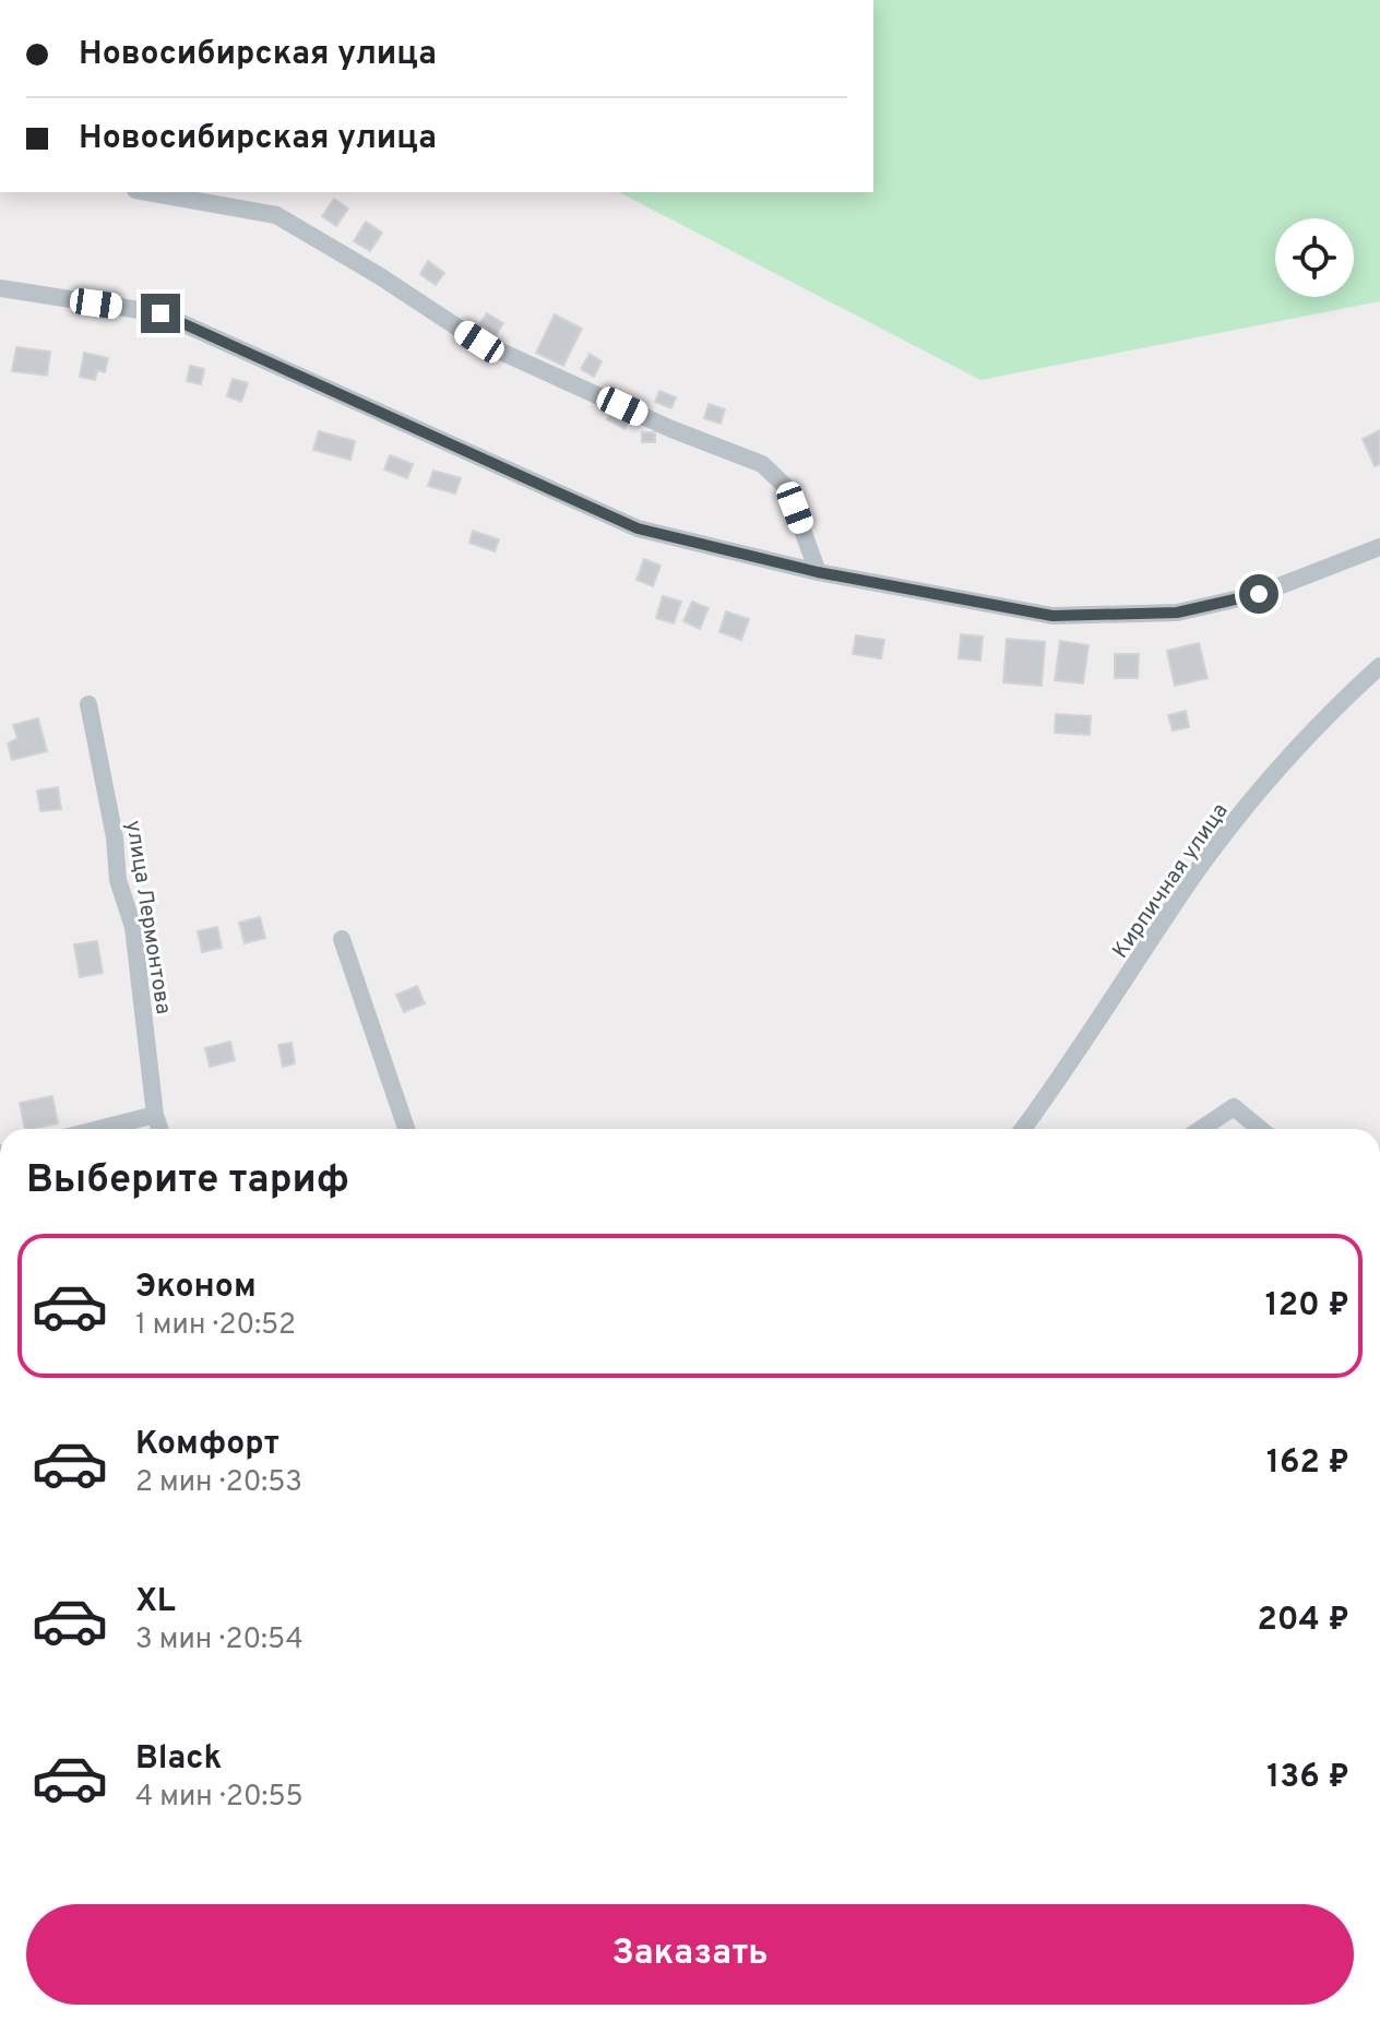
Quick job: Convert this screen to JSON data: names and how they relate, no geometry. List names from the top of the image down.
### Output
{
  "streets": {
    "street": ["Кирпичная улица", "улица Лермонтова"]
  },
  "page": {
    "banner": ["Новосибирская улица", "Новосибирская улица"],
    "heading": "Выберите тариф",
    "list": [
      {
        "name": "Эконом",
        "note": "1 мин · 20:52",
        "value": "120 ₽"
      },
      {
        "name": "Комфорт",
        "note": "2 мин · 20:53",
        "value": "162 ₽"
      },
      {
        "name": "XL",
        "note": "3 мин · 20:54",
        "value": "204 ₽"
      },
      {
        "name": "Black",
        "note": "4 мин · 20:55",
        "value": "136 ₽"
      }
    ],
    "buttons": "Заказать"
  }
}
